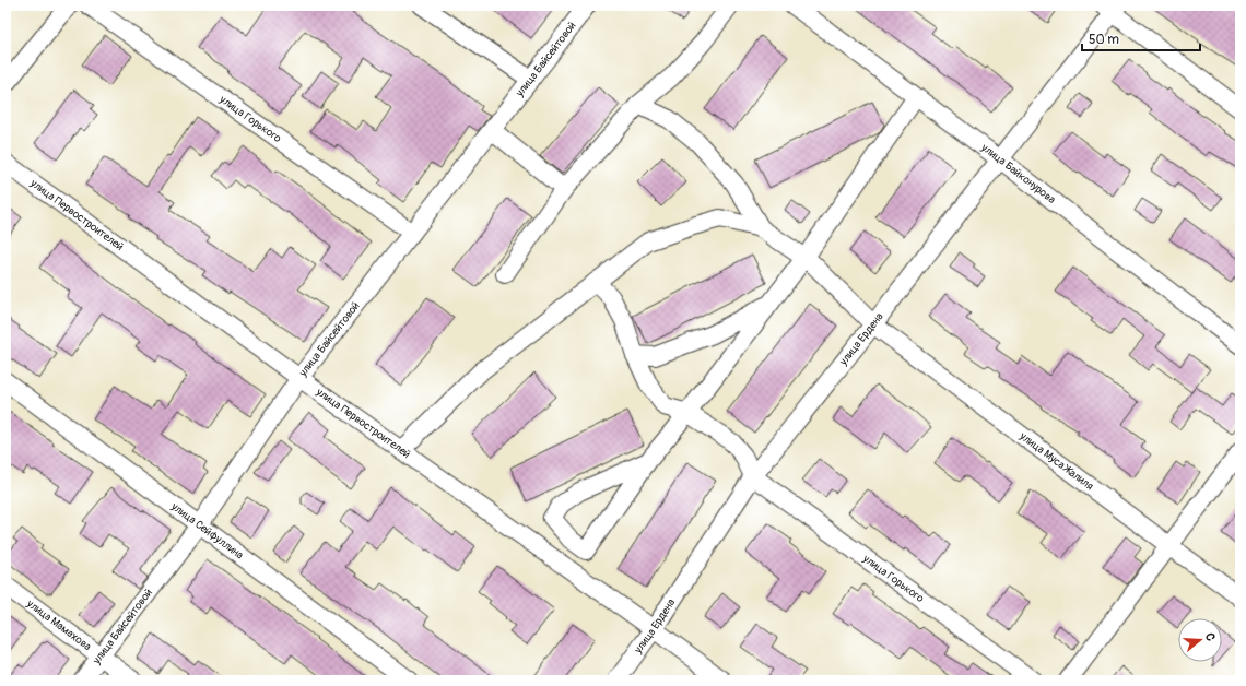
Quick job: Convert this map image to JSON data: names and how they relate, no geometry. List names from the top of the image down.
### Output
{
  "streets": {
    "street": [
      "улица Байсейтовой",
      "улица Горького",
      "улица Байконурова",
      "улица Первостроителей",
      "улица Ердена",
      "улица Муса Жалиля",
      "улица Сейфуллина",
      "улица Мамахова"
    ]
  },
  "crossings": [
    ["улица Байсейтовой", "улица Горького"],
    ["улица Байсейтовой", "улица Первостроителей"],
    ["улица Байсейтовой", "улица Сейфуллина"],
    ["улица Байсейтовой", "улица Мамахова"],
    ["улица Горького", "улица Ердена"],
    ["улица Байконурова", "улица Ердена"],
    ["улица Первостроителей", "улица Ердена"],
    ["улица Ердена", "улица Муса Жалиля"]
  ],
  "scale_bar": "50 m",
  "north": "right"
}
